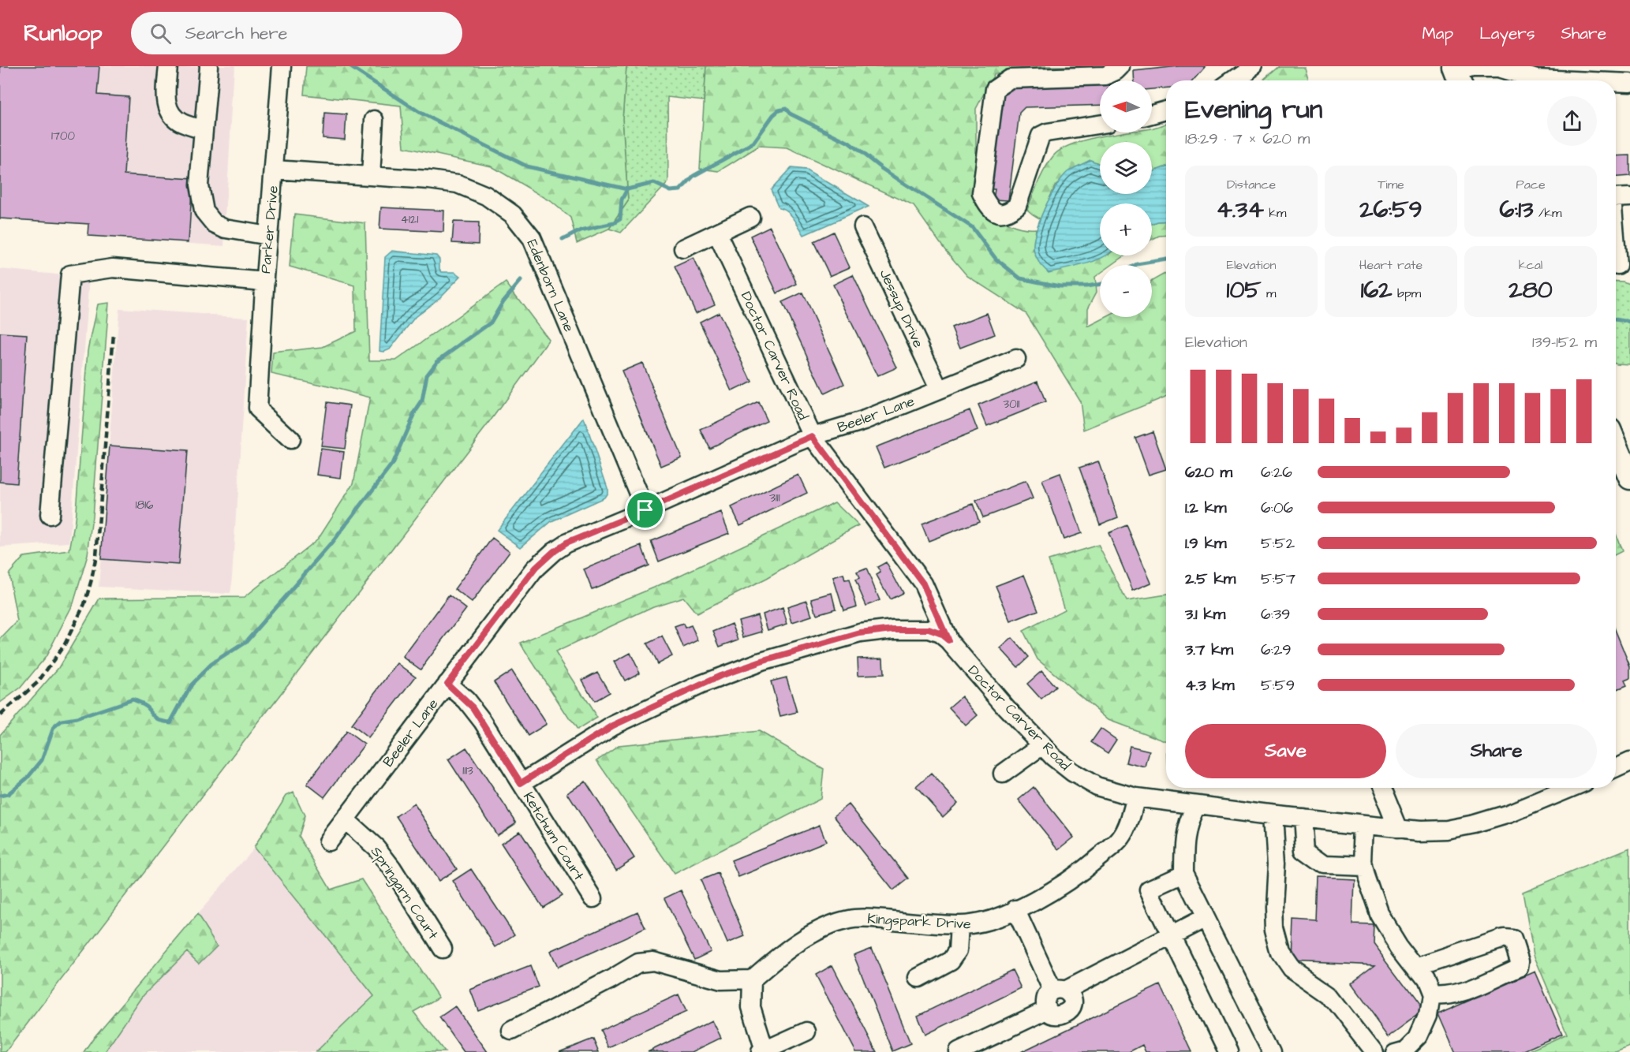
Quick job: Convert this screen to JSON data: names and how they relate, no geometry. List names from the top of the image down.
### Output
{
  "streets": {
    "street": [
      "Parker Drive",
      "Edenborn Lane",
      "Jessup Drive",
      "Doctor Carver Road",
      "Beeler Lane",
      "Ketchum Court",
      "Springarn Court",
      "Kingspark Drive"
    ]
  },
  "crossings": [
    ["Parker Drive", "Edenborn Lane"],
    ["Edenborn Lane", "Beeler Lane"],
    ["Jessup Drive", "Beeler Lane"],
    ["Doctor Carver Road", "Beeler Lane"],
    ["Doctor Carver Road", "Kingspark Drive"],
    ["Beeler Lane", "Ketchum Court"],
    ["Beeler Lane", "Springarn Court"]
  ],
  "house_numbers": [
    "1700",
    "4121",
    "3011",
    "3111",
    "1816",
    "1113"
  ],
  "north": "left",
  "page": {
    "header": "Runloop",
    "search": "Search here",
    "nav": ["Map", "Layers", "Share"],
    "map_buttons": ["+", "−"],
    "heading": ["Evening run", "18:29 · 7 × 620 m"],
    "stats": [
      ["Distance", "4.34 km"],
      ["Time", "26:59"],
      ["Pace", "6:13 /km"],
      ["Elevation", "105 m"],
      ["Heart rate", "162 bpm"],
      ["kcal", "280"]
    ],
    "chart": ["Elevation", "139–152 m"],
    "list": [
      {
        "name": "620 m",
        "note": "6:26"
      },
      {
        "name": "1.2 km",
        "note": "6:06"
      },
      {
        "name": "1.9 km",
        "note": "5:52"
      },
      {
        "name": "2.5 km",
        "note": "5:57"
      },
      {
        "name": "3.1 km",
        "note": "6:39"
      },
      {
        "name": "3.7 km",
        "note": "6:29"
      },
      {
        "name": "4.3 km",
        "note": "5:59"
      }
    ],
    "buttons": ["Save", "Share"]
  }
}
